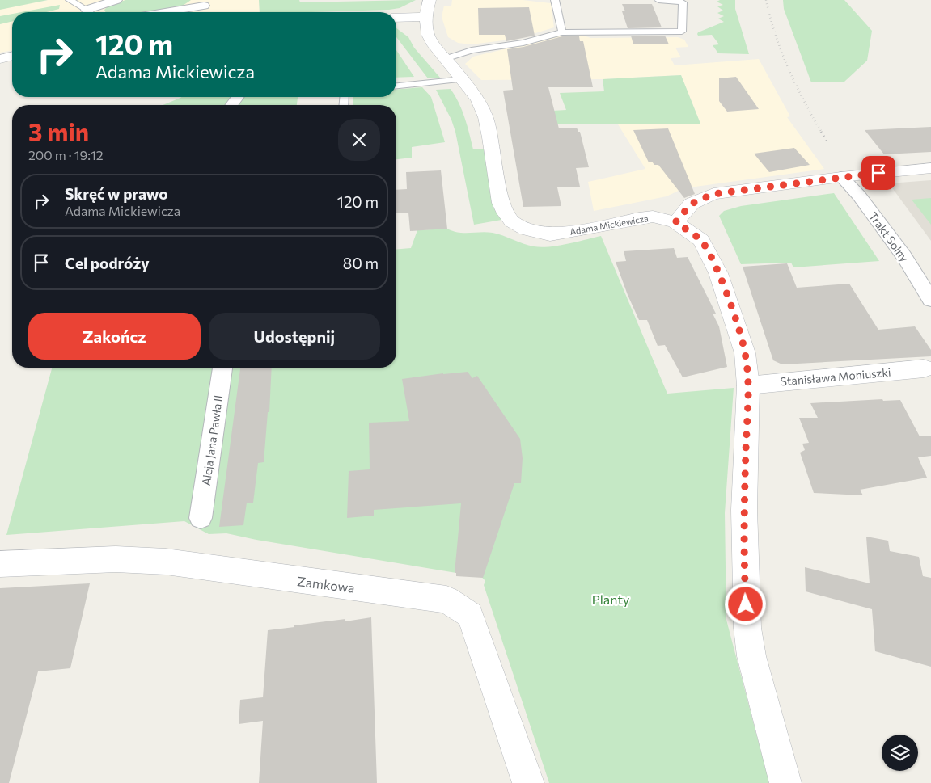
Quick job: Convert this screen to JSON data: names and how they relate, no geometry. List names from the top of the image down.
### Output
{
  "streets": {
    "street": [
      "Adama Mickiewicza",
      "Trakt Solny",
      "Stanisława Moniuszki",
      "Aleja Jana Pawła II",
      "Zamkowa"
    ]
  },
  "parks": ["Planty"],
  "page": {
    "turn": ["120 m", "Adama Mickiewicza"],
    "heading": ["3 min", "200 m · 19:12"],
    "list": [
      {
        "name": "Skręć w prawo",
        "note": "Adama Mickiewicza",
        "value": "120 m"
      },
      {
        "name": "Cel podróży",
        "value": "80 m"
      }
    ],
    "buttons": ["Zakończ", "Udostępnij"]
  }
}
